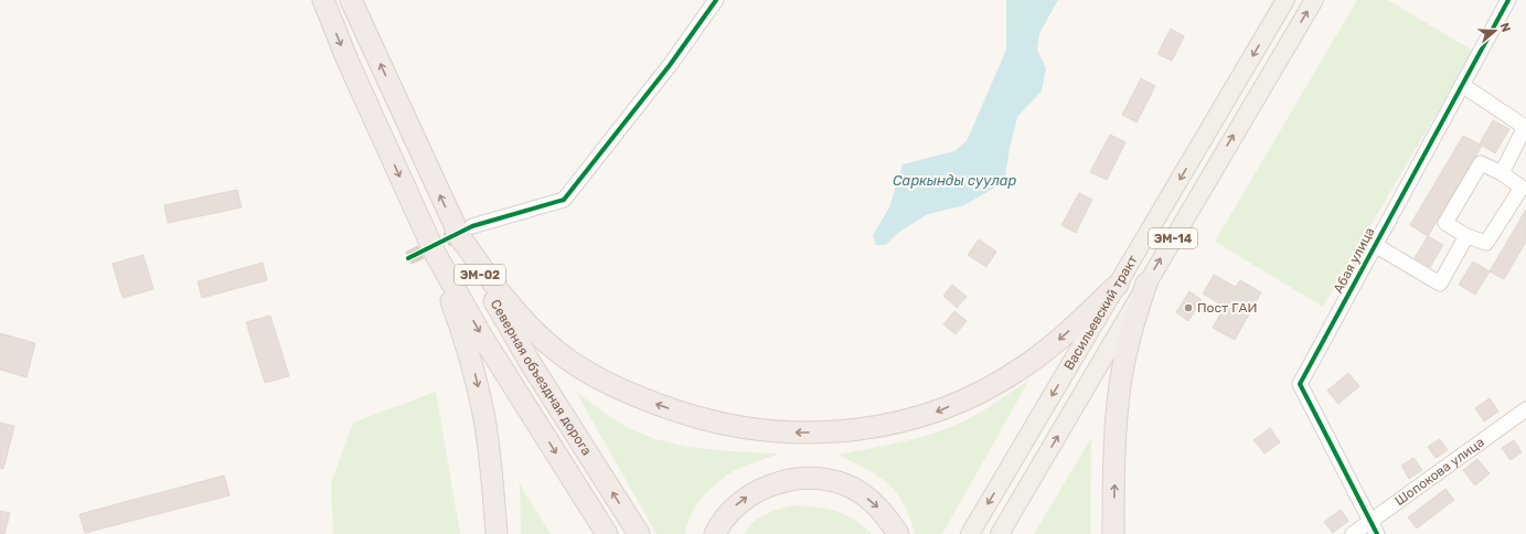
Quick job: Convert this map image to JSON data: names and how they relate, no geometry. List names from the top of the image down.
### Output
{
  "streets": {
    "highway": ["ЭМ-02", "Северная объездная дорога"],
    "main road": ["ЭМ-14", "Васильевский тракт"],
    "street": ["Абая улица", "Шопокова улица"]
  },
  "crossings": [
    ["Абая улица", "Шопокова улица"]
  ],
  "water": ["Саркынды суулар"],
  "places": ["Пост ГАИ"],
  "north": "right"
}
